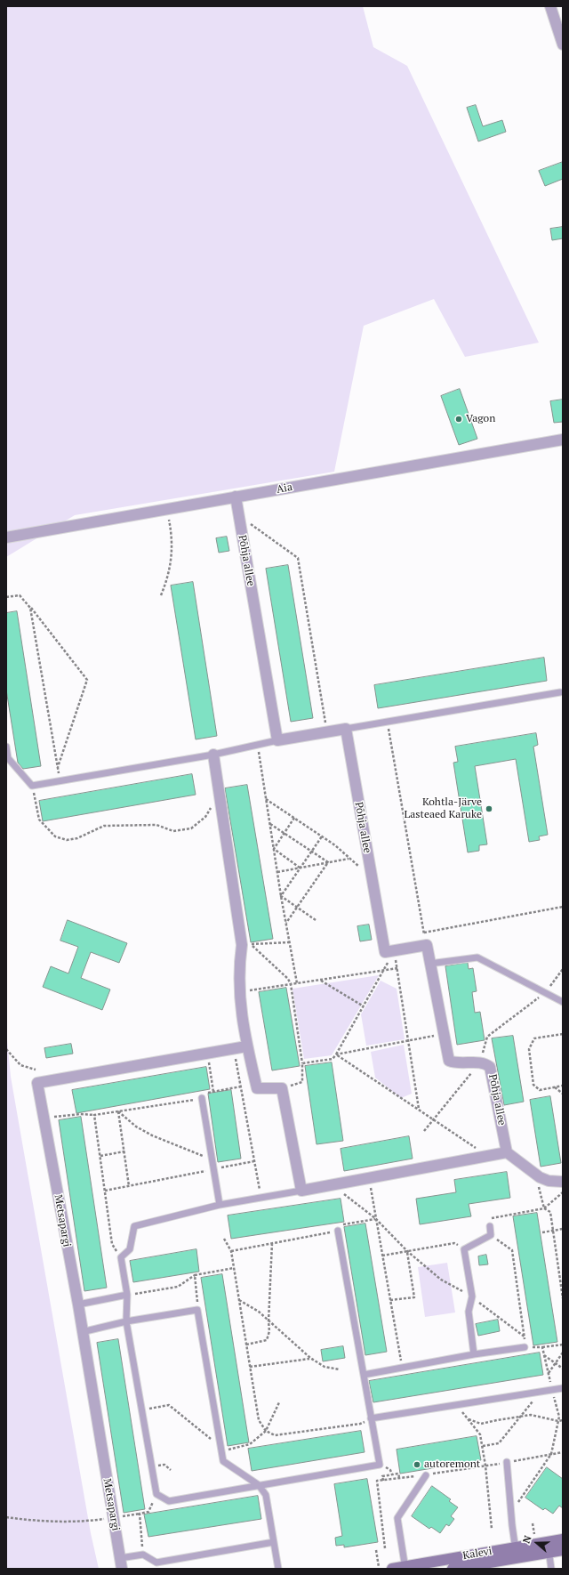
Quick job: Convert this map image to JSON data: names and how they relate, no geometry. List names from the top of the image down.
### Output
{
  "streets": {
    "main road": ["Kalevi"],
    "street": ["Aia", "Põhja allee", "Metsapargi"]
  },
  "crossings": [
    ["Aia", "Põhja allee"]
  ],
  "places": ["Vagon", "Kohtla-Järve Lasteaed Karuke", "autoremont"],
  "north": "left"
}
